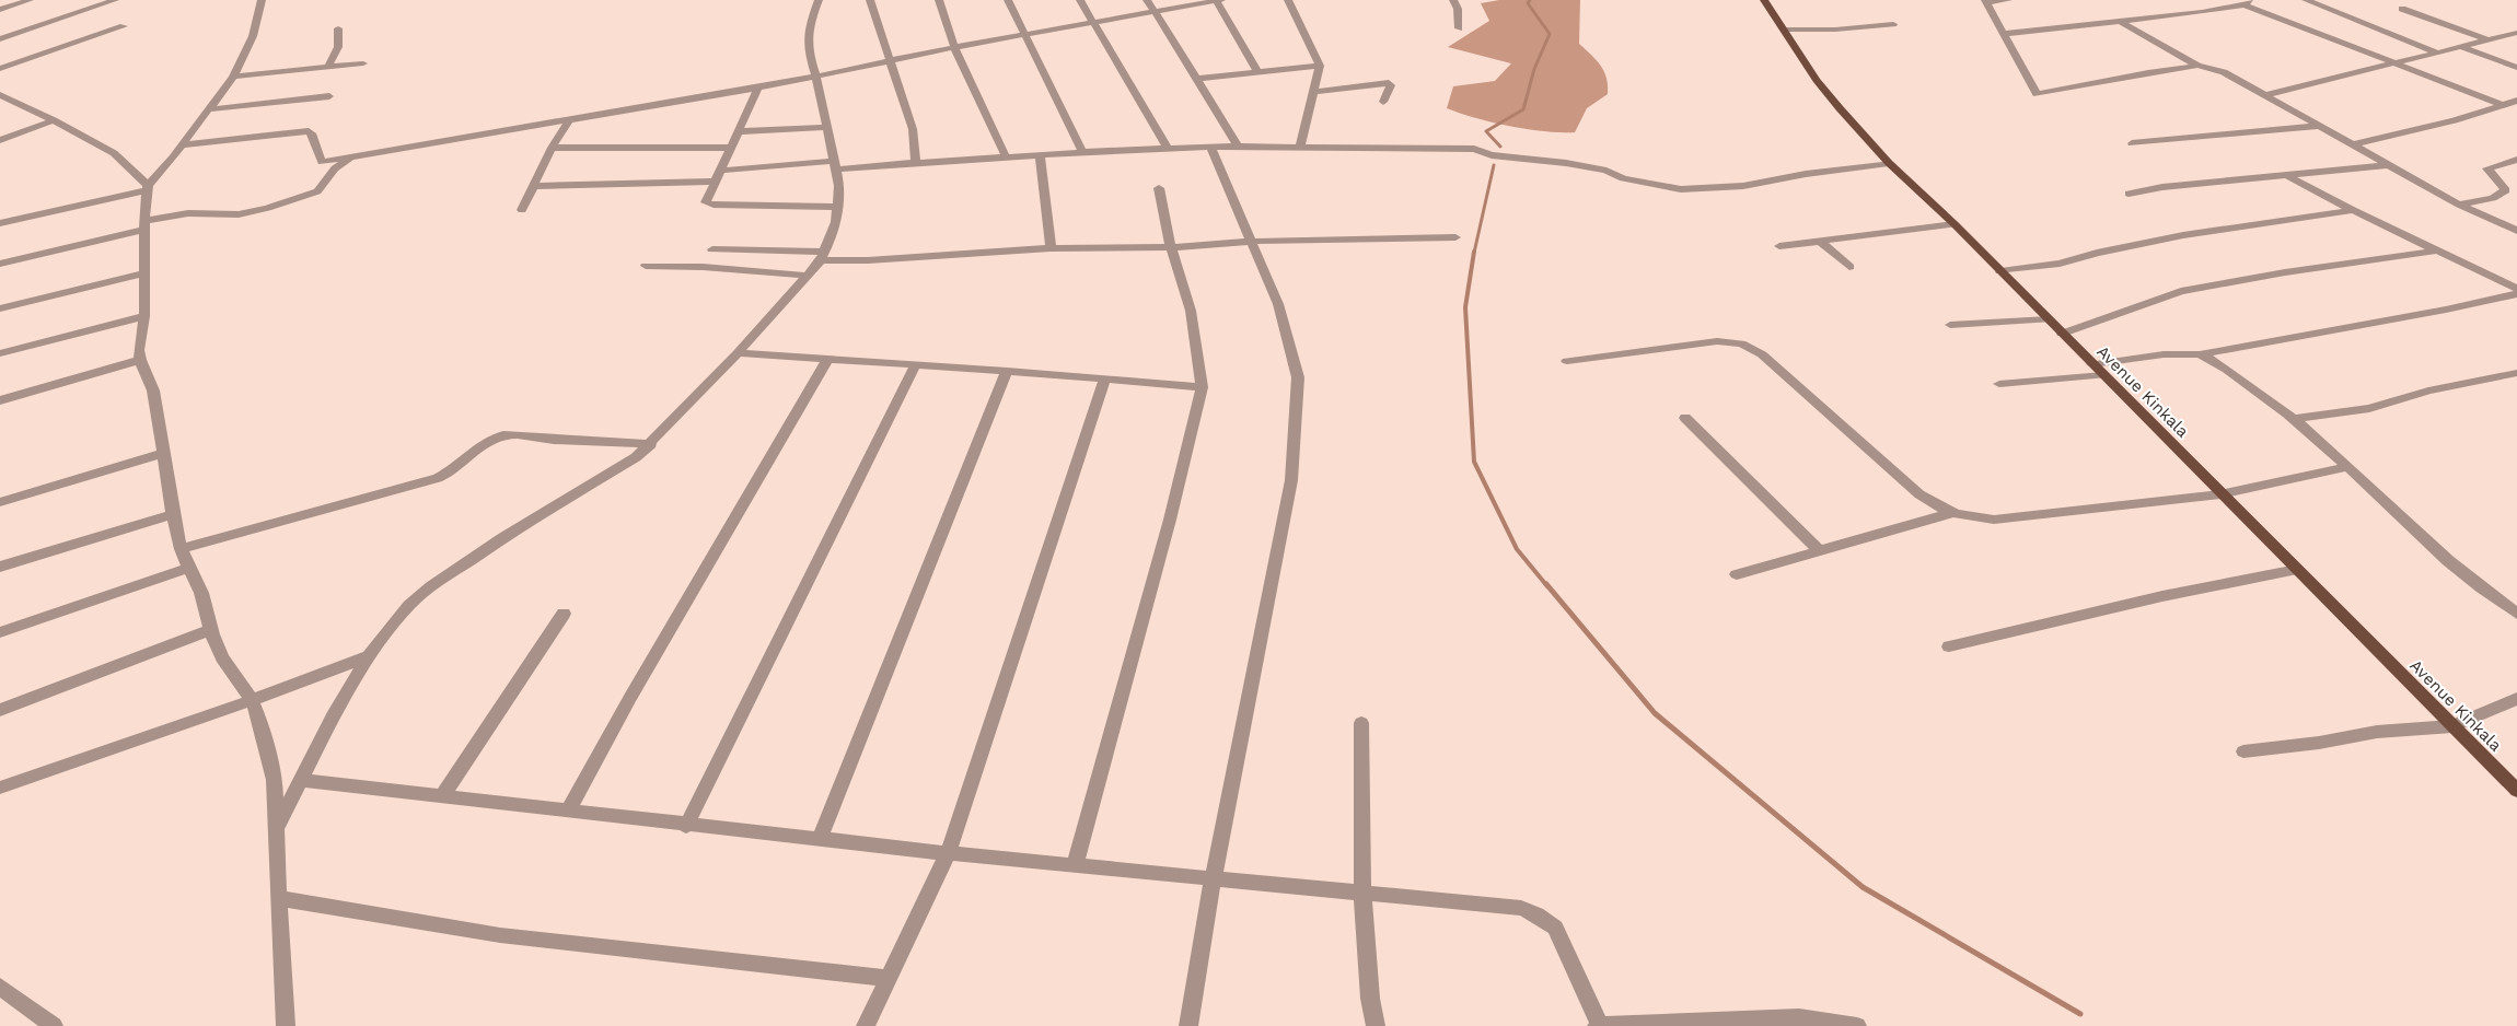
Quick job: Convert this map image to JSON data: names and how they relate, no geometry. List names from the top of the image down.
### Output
{
  "streets": {
    "main road": ["Avenue Kinkala"]
  }
}
